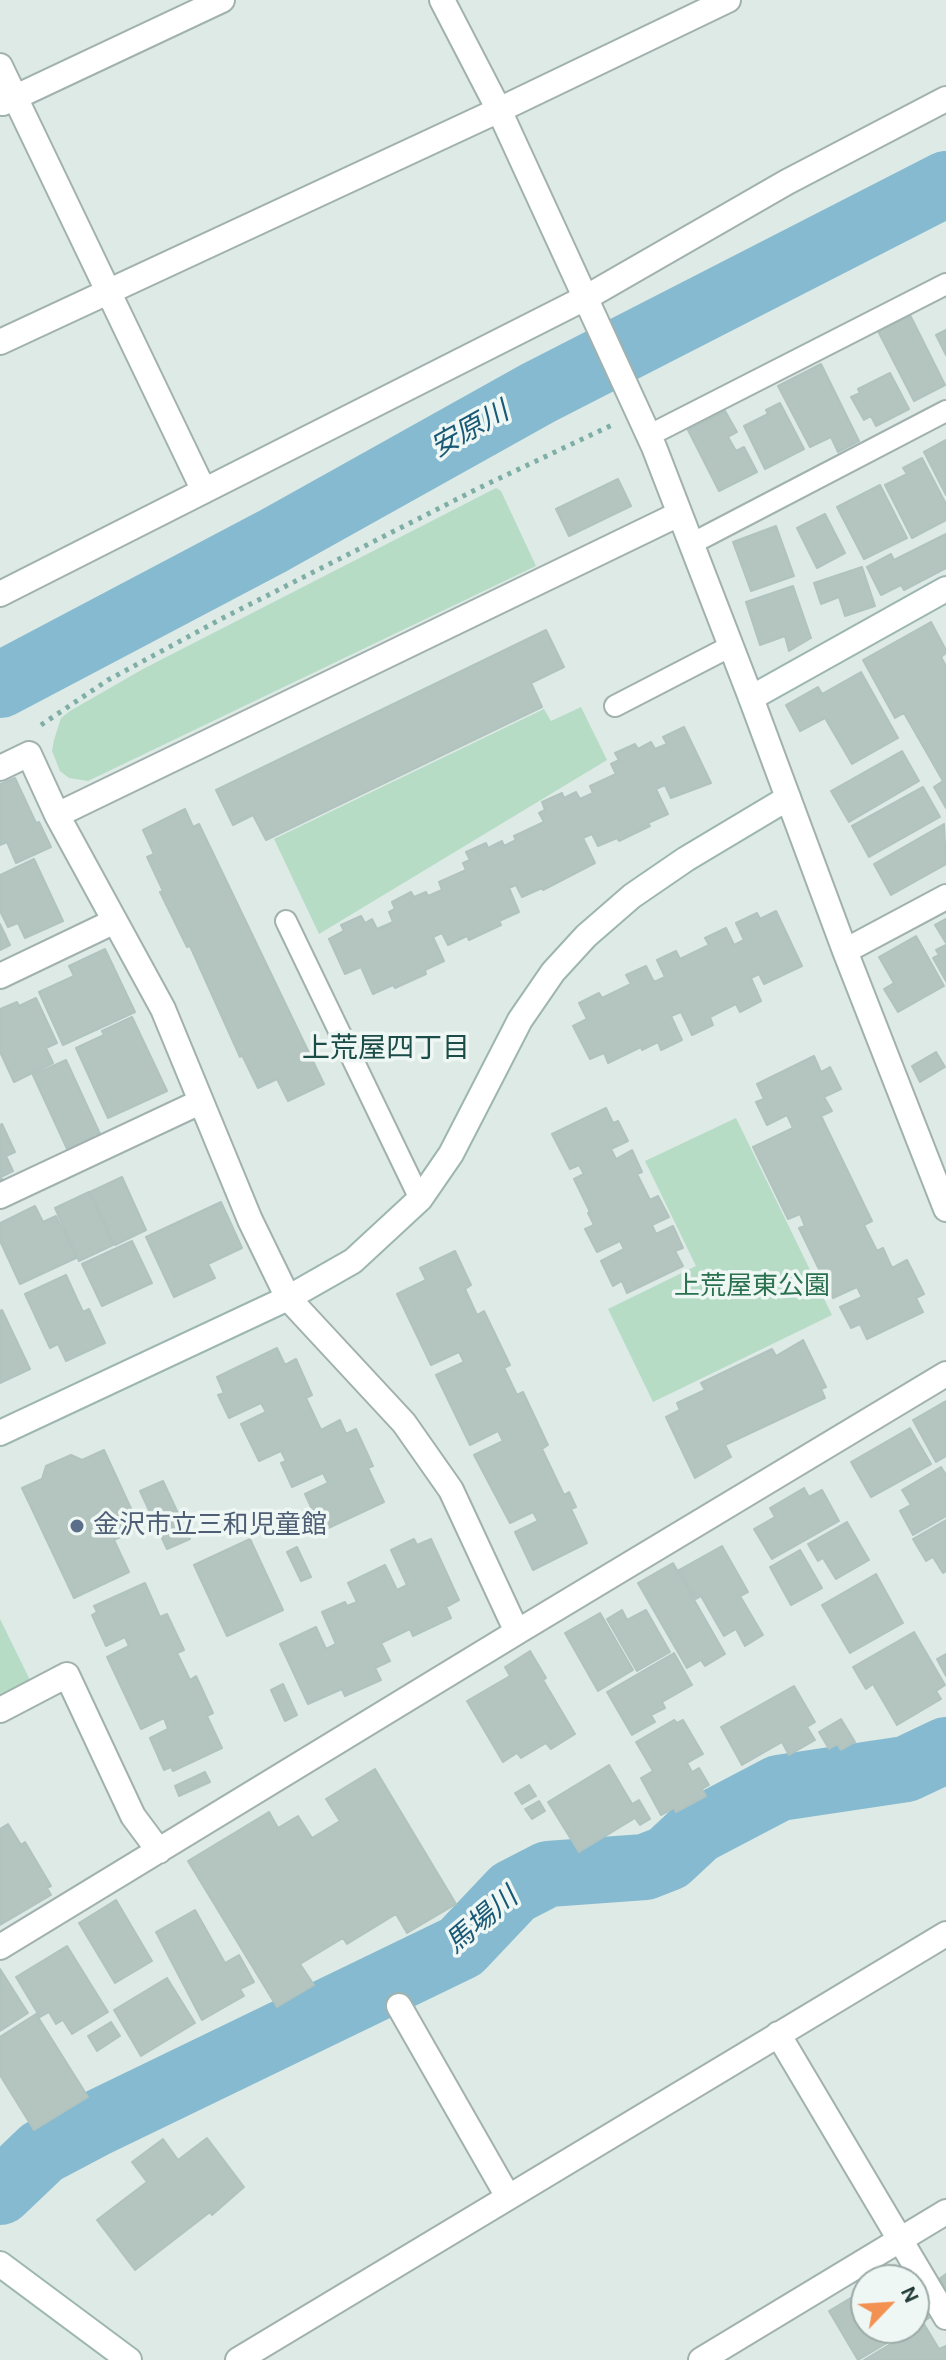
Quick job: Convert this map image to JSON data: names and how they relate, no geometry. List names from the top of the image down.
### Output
{
  "districts": ["上荒屋四丁目"],
  "water": ["安原川", "馬場川"],
  "parks": ["上荒屋東公園"],
  "places": ["金沢市立三和児童館"],
  "north": "top right"
}
